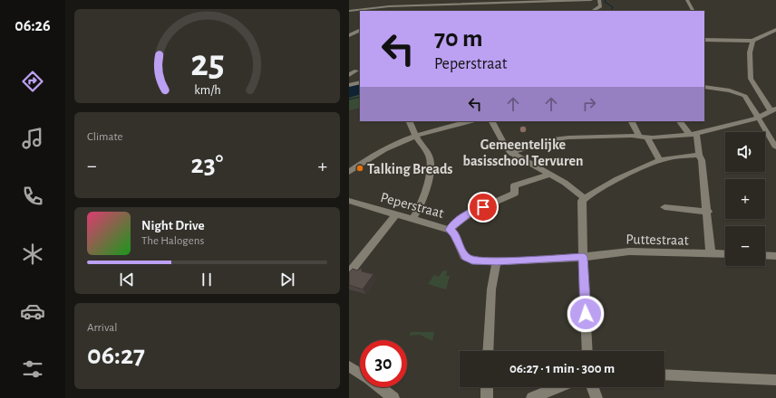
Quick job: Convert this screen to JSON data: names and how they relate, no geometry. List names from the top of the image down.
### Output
{
  "streets": {
    "street": ["Peperstraat", "Puttestraat"]
  },
  "crossings": [
    ["Peperstraat", "Puttestraat"]
  ],
  "places": ["Gemeentelijke basisschool Tervuren", "Talking Breads"],
  "page": {
    "tabs": "06:26",
    "turn": ["70 m", "Peperstraat"],
    "tile": [
      "Climate",
      ["Arrival", "06:27"]
    ],
    "map_buttons": ["+", "−"],
    "heat": ["−", "23°", "+"],
    "song": ["Night Drive", "The Halogens"],
    "limit": "30",
    "trip": "06:27 · 1 min · 300 m",
    "gauge": ["25", "km/h"]
  }
}
